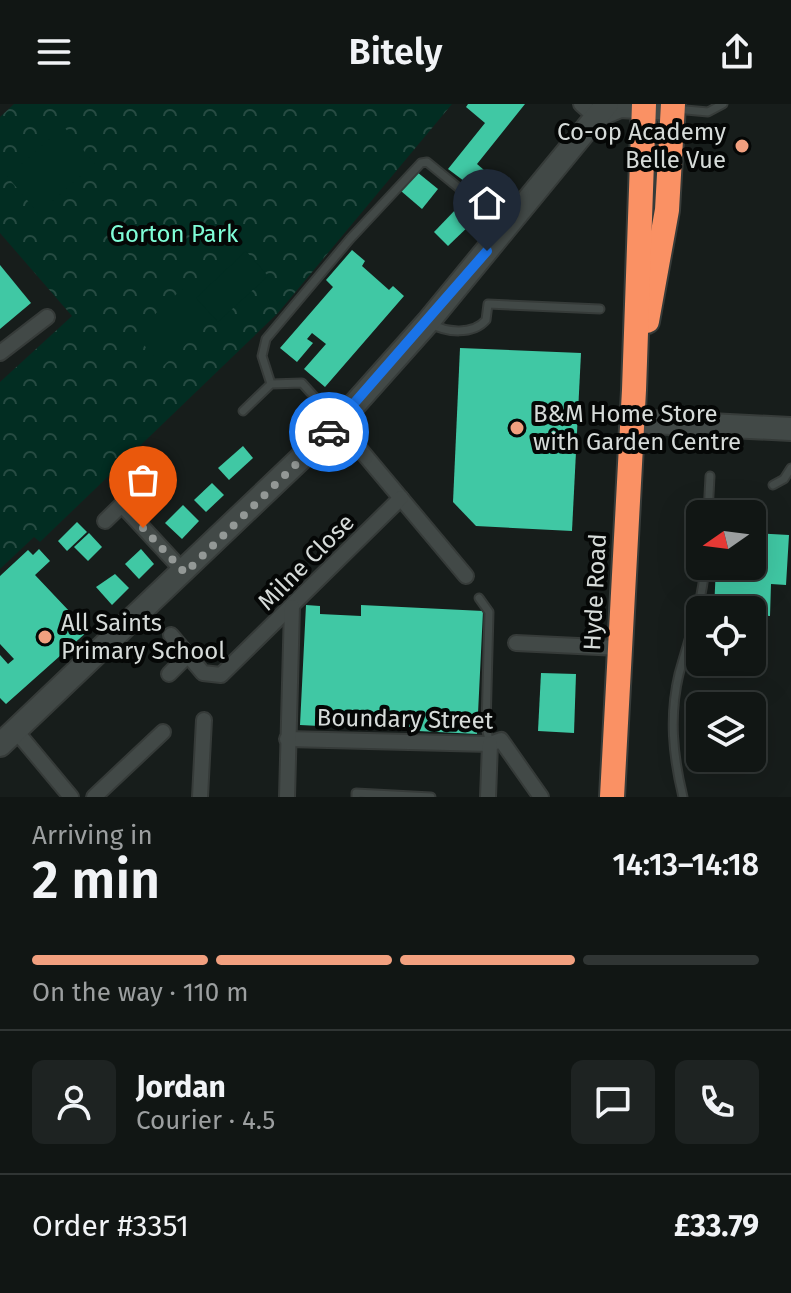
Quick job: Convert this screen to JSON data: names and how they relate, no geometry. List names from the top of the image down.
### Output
{
  "streets": {
    "highway": ["Hyde Road"],
    "street": ["Milne Close", "Boundary Street"]
  },
  "parks": ["Gorton Park"],
  "places": ["Co-op Academy Belle Vue", "B&M Home Store with Garden Centre", "All Saints Primary School"],
  "north": "left",
  "page": {
    "header": "Bitely",
    "heading": ["2 min", "Arriving in", "14:13–14:18"],
    "panel": [
      "Jordan",
      "Courier · 4.5",
      "Order #3351",
      "£33.79"
    ],
    "bar": "On the way · 110 m"
  }
}
